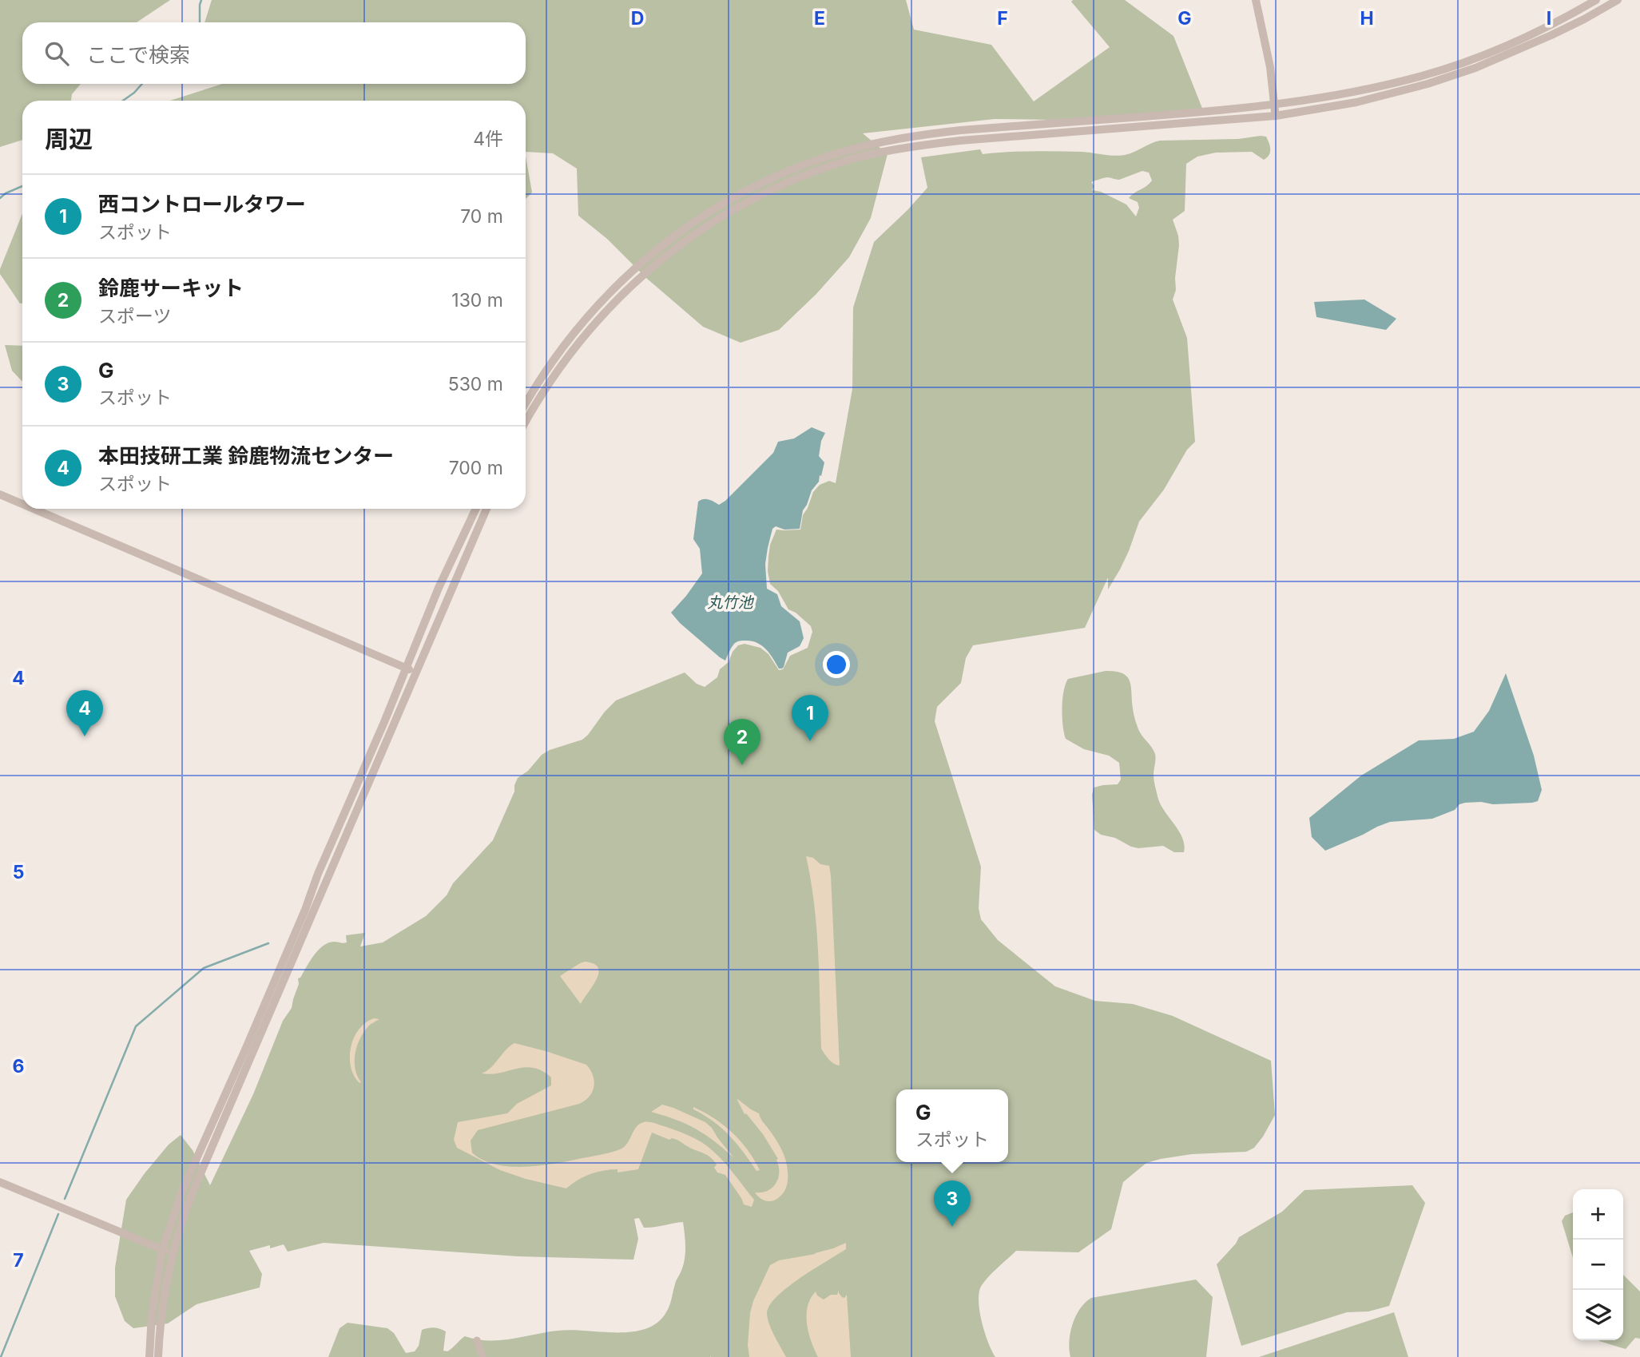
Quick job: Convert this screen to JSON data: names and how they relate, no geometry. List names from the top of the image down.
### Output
{
  "water": ["丸竹池"],
  "page": {
    "search": "ここで検索",
    "heading": ["周辺", "4件"],
    "list": [
      {
        "mark": "1",
        "name": "西コントロールタワー",
        "note": "スポット",
        "value": "70 m"
      },
      {
        "mark": "2",
        "name": "鈴鹿サーキット",
        "note": "スポーツ",
        "value": "130 m"
      },
      {
        "mark": "3",
        "name": "G",
        "note": "スポット",
        "value": "530 m"
      },
      {
        "mark": "4",
        "name": "本田技研工業 鈴鹿物流センター",
        "note": "スポット",
        "value": "700 m"
      }
    ],
    "pins": [
      "4",
      "1",
      "2",
      "3"
    ],
    "popup": ["G", "スポット"],
    "map_buttons": ["+", "−"]
  },
  "grid": {
    "columns": [
      "D",
      "E",
      "F",
      "G",
      "H",
      "I"
    ],
    "rows": [
      "4",
      "5",
      "6",
      "7"
    ]
  }
}
